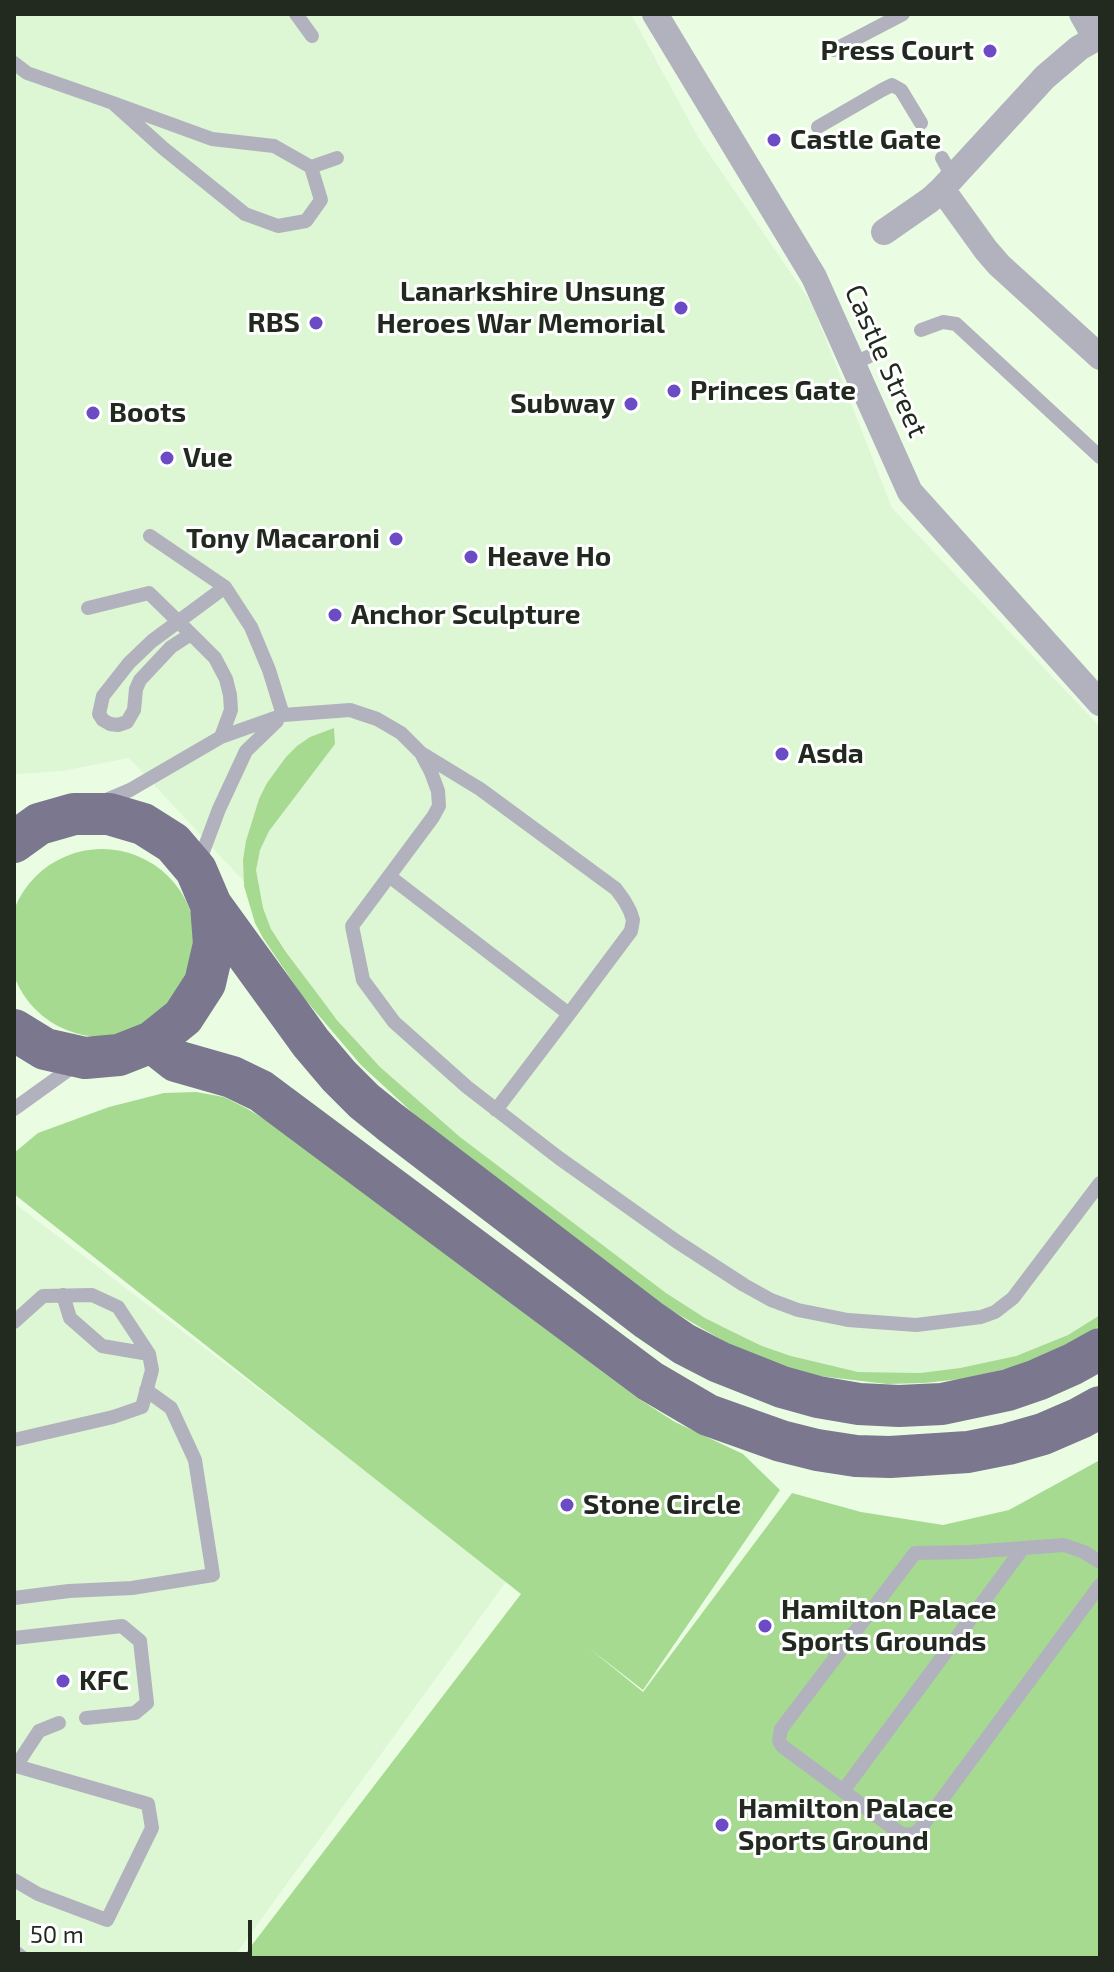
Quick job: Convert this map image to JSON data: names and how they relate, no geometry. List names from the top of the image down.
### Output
{
  "streets": {
    "street": ["Castle Street"]
  },
  "places": [
    "Press Court",
    "Castle Gate",
    "Lanarkshire Unsung Heroes War Memorial",
    "RBS",
    "Princes Gate",
    "Subway",
    "Boots",
    "Vue",
    "Tony Macaroni",
    "Heave Ho",
    "Anchor Sculpture",
    "Asda",
    "Stone Circle",
    "Hamilton Palace Sports Grounds",
    "KFC",
    "Hamilton Palace Sports Ground"
  ],
  "scale_bar": "50 m"
}
